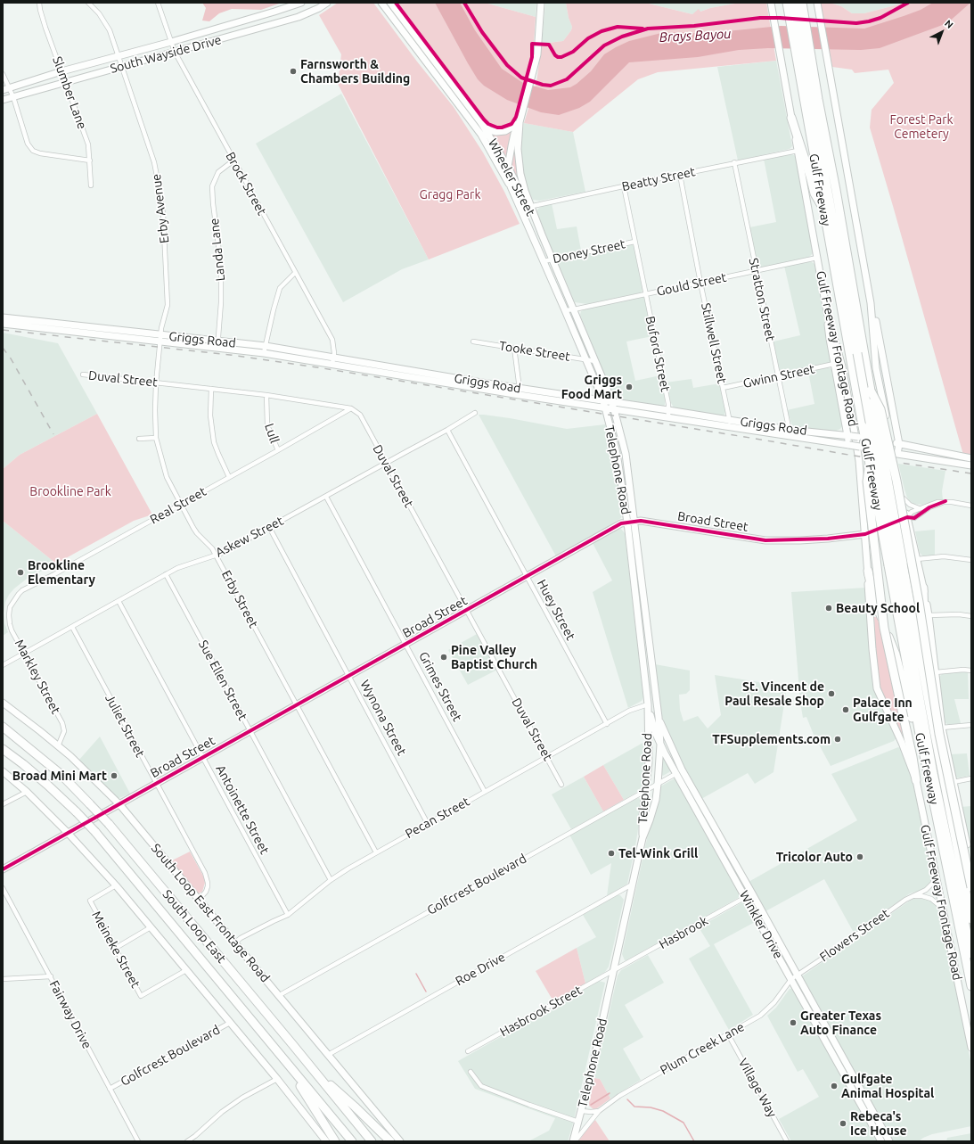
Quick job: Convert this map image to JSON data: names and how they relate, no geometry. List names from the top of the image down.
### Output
{
  "streets": {
    "highway": ["Gulf Freeway", "South Loop East"],
    "main road": [
      "South Wayside Drive",
      "Wheeler Street",
      "Griggs Road",
      "Gulf Freeway Frontage Road",
      "Telephone Road",
      "Broad Street",
      "South Loop East Frontage Road",
      "Winkler Drive"
    ],
    "street": [
      "Slumber Lane",
      "Beatty Street",
      "Brock Street",
      "Erby Avenue",
      "Landa Lane",
      "Doney Street",
      "Gould Street",
      "Stratton Street",
      "Stillwell Street",
      "Tooke Street",
      "Buford Street",
      "Gwinn Street",
      "Duval Street",
      "Lull",
      "Real Street",
      "Askew Street",
      "Erby Street",
      "Huey Street",
      "Markley Street",
      "Sue Ellen Street",
      "Grimes Street",
      "Wynona Street",
      "Juliet Street",
      "Antoinette Street",
      "Pecan Street",
      "Golfcrest Boulevard",
      "Hasbrook",
      "Flowers Street",
      "Meineke Street",
      "Roe Drive",
      "Hasbrook Street",
      "Fairway Drive",
      "Plum Creek Lane",
      "Village Way"
    ]
  },
  "crossings": [
    ["South Wayside Drive", "Slumber Lane"],
    ["South Wayside Drive", "Brock Street"],
    ["South Wayside Drive", "Erby Avenue"],
    ["Wheeler Street", "Beatty Street"],
    ["Wheeler Street", "Telephone Road"],
    ["Beatty Street", "Stratton Street"],
    ["Beatty Street", "Stillwell Street"],
    ["Beatty Street", "Gulf Freeway Frontage Road"],
    ["Beatty Street", "Buford Street"],
    ["Beatty Street", "Telephone Road"],
    ["Brock Street", "Landa Lane"],
    ["Brock Street", "Griggs Road"],
    ["Erby Avenue", "Griggs Road"],
    ["Erby Avenue", "Erby Street"],
    ["Landa Lane", "Griggs Road"],
    ["Doney Street", "Buford Street"],
    ["Doney Street", "Telephone Road"],
    ["Gould Street", "Stratton Street"],
    ["Gould Street", "Stillwell Street"],
    ["Gould Street", "Gulf Freeway Frontage Road"],
    ["Gould Street", "Buford Street"],
    ["Gould Street", "Telephone Road"],
    ["Stratton Street", "Griggs Road"],
    ["Stratton Street", "Gwinn Street"],
    ["Griggs Road", "Stillwell Street"],
    ["Griggs Road", "Buford Street"],
    ["Griggs Road", "Telephone Road"],
    ["Griggs Road", "Erby Street"],
    ["Stillwell Street", "Gwinn Street"],
    ["Gulf Freeway Frontage Road", "Broad Street"],
    ["Gulf Freeway Frontage Road", "Flowers Street"],
    ["Tooke Street", "Telephone Road"],
    ["Duval Street", "Lull"],
    ["Duval Street", "Real Street"],
    ["Duval Street", "Broad Street"],
    ["Duval Street", "Askew Street"],
    ["Duval Street", "Erby Street"],
    ["Duval Street", "Pecan Street"],
    ["Lull", "Real Street"],
    ["Telephone Road", "Broad Street"],
    ["Telephone Road", "Pecan Street"],
    ["Telephone Road", "Golfcrest Boulevard"],
    ["Telephone Road", "Winkler Drive"],
    ["Telephone Road", "Hasbrook"],
    ["Telephone Road", "Roe Drive"],
    ["Telephone Road", "Hasbrook Street"],
    ["Telephone Road", "Plum Creek Lane"],
    ["Real Street", "Erby Street"],
    ["Real Street", "Markley Street"],
    ["Broad Street", "Erby Street"],
    ["Broad Street", "Huey Street"],
    ["Broad Street", "Sue Ellen Street"],
    ["Broad Street", "Grimes Street"],
    ["Broad Street", "Wynona Street"],
    ["Broad Street", "Juliet Street"],
    ["Broad Street", "Antoinette Street"],
    ["Broad Street", "South Loop East Frontage Road"],
    ["Askew Street", "Erby Street"],
    ["Askew Street", "Huey Street"],
    ["Askew Street", "Markley Street"],
    ["Askew Street", "Sue Ellen Street"],
    ["Askew Street", "Grimes Street"],
    ["Askew Street", "Wynona Street"],
    ["Askew Street", "Juliet Street"],
    ["Askew Street", "Antoinette Street"],
    ["Erby Street", "Pecan Street"],
    ["Huey Street", "Pecan Street"],
    ["Markley Street", "South Loop East Frontage Road"],
    ["Sue Ellen Street", "Pecan Street"],
    ["Grimes Street", "Pecan Street"],
    ["Wynona Street", "Pecan Street"],
    ["Juliet Street", "South Loop East Frontage Road"],
    ["Antoinette Street", "Pecan Street"],
    ["Pecan Street", "South Loop East Frontage Road"],
    ["Pecan Street", "Winkler Drive"],
    ["Golfcrest Boulevard", "South Loop East Frontage Road"],
    ["Golfcrest Boulevard", "Winkler Drive"],
    ["Golfcrest Boulevard", "Fairway Drive"],
    ["South Loop East Frontage Road", "Roe Drive"],
    ["Winkler Drive", "Hasbrook"],
    ["Winkler Drive", "Flowers Street"],
    ["Winkler Drive", "Plum Creek Lane"],
    ["Hasbrook", "Hasbrook Street"],
    ["Flowers Street", "Plum Creek Lane"],
    ["Plum Creek Lane", "Village Way"]
  ],
  "water": ["Brays Bayou"],
  "parks": ["Forest Park Cemetery", "Gragg Park", "Brookline Park"],
  "places": [
    "Farnsworth & Chambers Building",
    "Griggs Food Mart",
    "Brookline Elementary",
    "Beauty School",
    "Pine Valley Baptist Church",
    "St. Vincent de Paul Resale Shop",
    "Palace Inn Gulfgate",
    "TFSupplements.com",
    "Broad Mini Mart",
    "Tel-Wink Grill",
    "Tricolor Auto",
    "Greater Texas Auto Finance",
    "Gulfgate Animal Hospital",
    "Rebeca's Ice House"
  ],
  "north": "top right"
}
